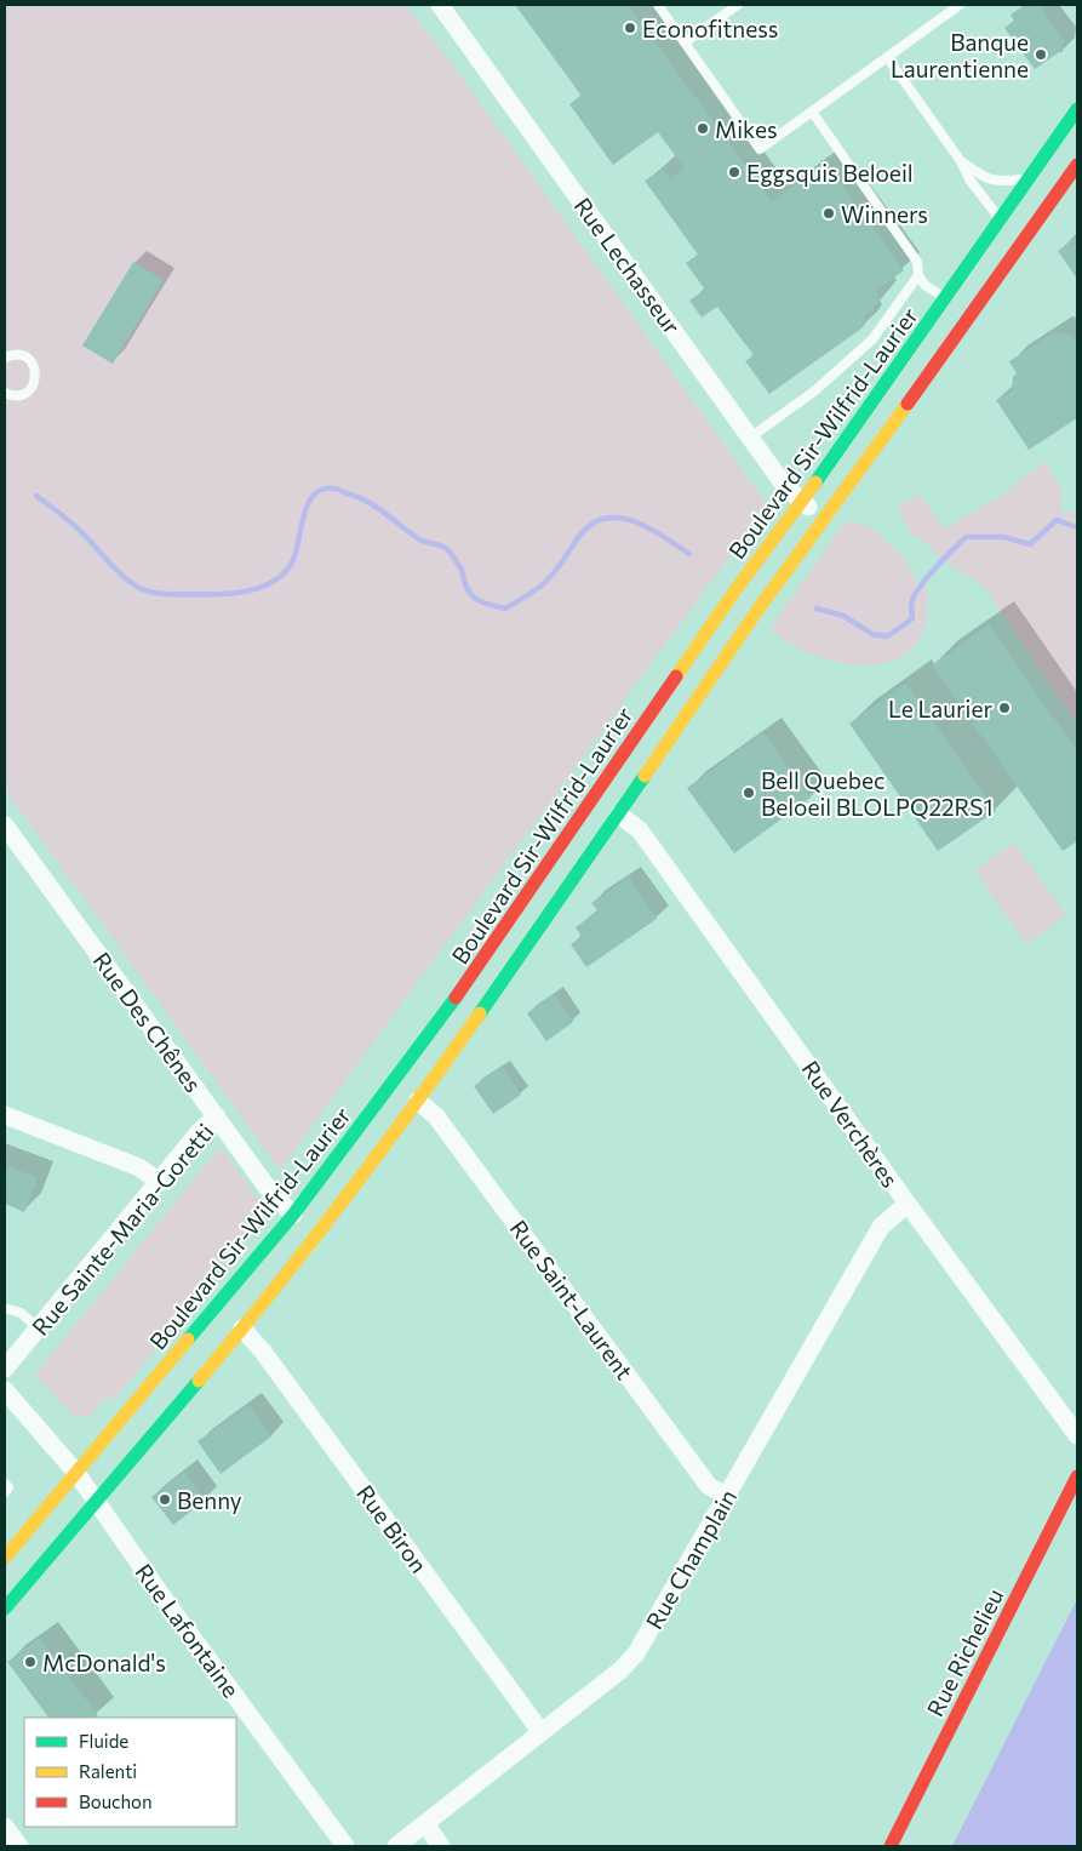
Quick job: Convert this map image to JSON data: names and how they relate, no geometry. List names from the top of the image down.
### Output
{
  "streets": {
    "main road": ["Boulevard Sir-Wilfrid-Laurier", "Rue Richelieu"],
    "street": [
      "Rue Lechasseur",
      "Rue Des Chênes",
      "Rue Verchères",
      "Rue Sainte-Maria-Goretti",
      "Rue Saint-Laurent",
      "Rue Biron",
      "Rue Champlain",
      "Rue Lafontaine"
    ]
  },
  "crossings": [
    ["Rue Lechasseur", "Boulevard Sir-Wilfrid-Laurier"],
    ["Boulevard Sir-Wilfrid-Laurier", "Rue Des Chênes"],
    ["Boulevard Sir-Wilfrid-Laurier", "Rue Lafontaine"],
    ["Rue Des Chênes", "Rue Sainte-Maria-Goretti"],
    ["Rue Verchères", "Rue Champlain"],
    ["Rue Saint-Laurent", "Rue Champlain"],
    ["Rue Biron", "Rue Champlain"]
  ],
  "places": [
    "Econofitness",
    "Banque Laurentienne",
    "Mikes",
    "Eggsquis Beloeil",
    "Winners",
    "Le Laurier",
    "Bell Quebec Beloeil BLOLPQ22RS1",
    "Benny",
    "McDonald's"
  ],
  "legend": ["Fluide", "Ralenti", "Bouchon"]
}
